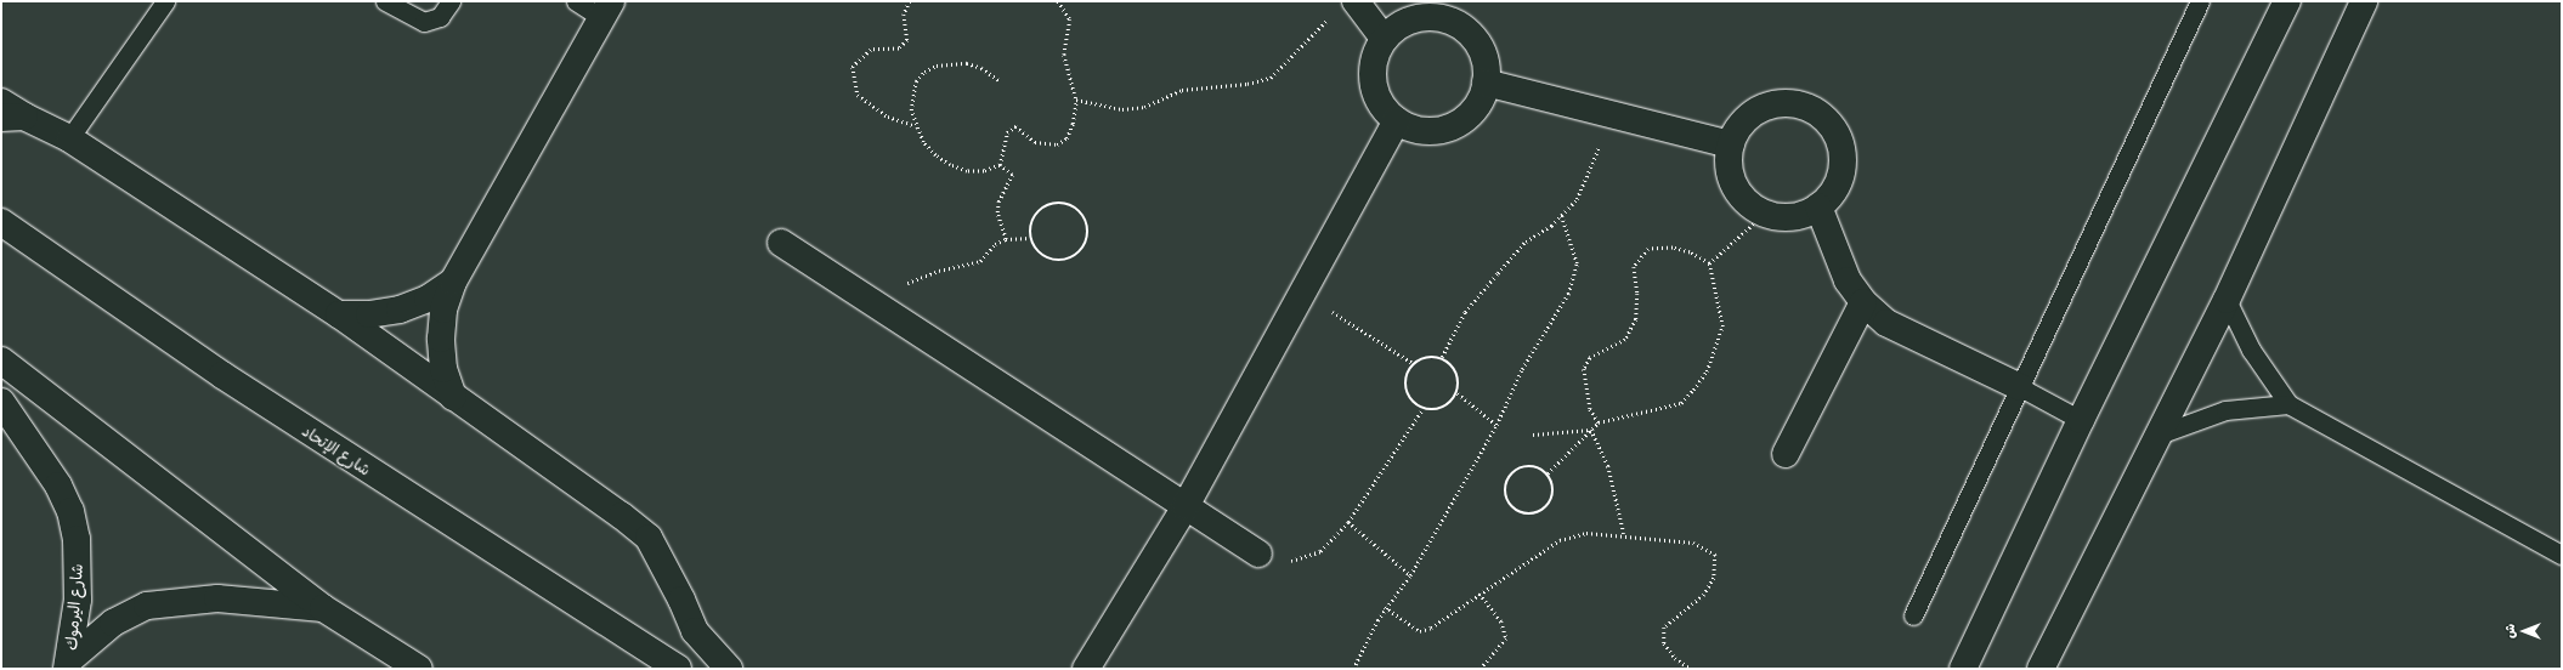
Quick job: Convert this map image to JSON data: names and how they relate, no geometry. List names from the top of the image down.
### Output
{
  "streets": {
    "main road": ["شارع الإتحاد", "شارع اليرموك"]
  },
  "north": "left"
}
